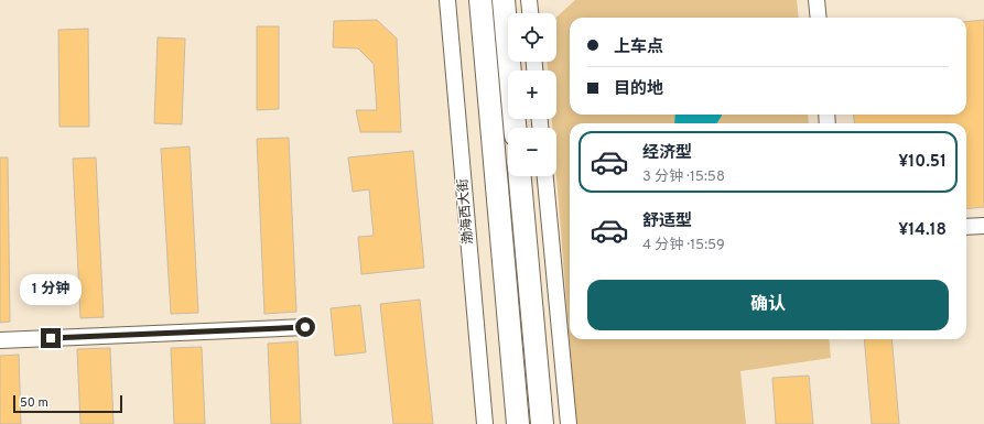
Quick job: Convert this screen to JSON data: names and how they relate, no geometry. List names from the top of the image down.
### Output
{
  "streets": {
    "street": ["渤海西大街"]
  },
  "scale_bar": "50 m",
  "page": {
    "map_buttons": ["+", "−"],
    "banner": ["上车点", "目的地"],
    "list": [
      {
        "name": "经济型",
        "note": "3 分钟 · 15:58",
        "value": "¥10.51"
      },
      {
        "name": "舒适型",
        "note": "4 分钟 · 15:59",
        "value": "¥14.18"
      }
    ],
    "buttons": "确认",
    "bubble": "1 分钟",
    "scale": "50 m"
  }
}
